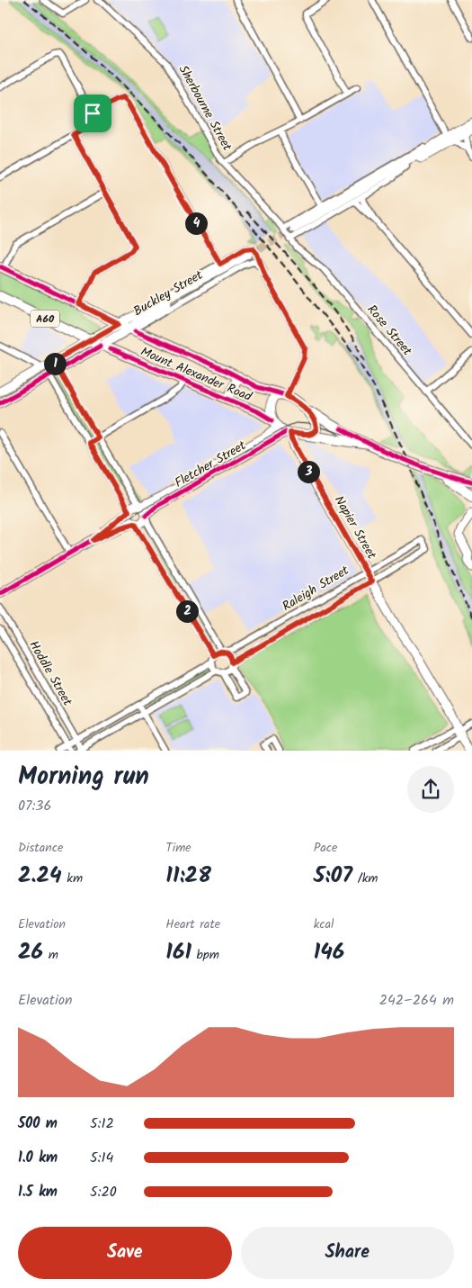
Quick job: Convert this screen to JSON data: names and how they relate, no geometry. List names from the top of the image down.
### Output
{
  "streets": {
    "main road": ["Buckley Street", "A60", "Mount Alexander Road"],
    "street": [
      "Sherbourne Street",
      "Rose Street",
      "Fletcher Street",
      "Napier Street",
      "Raleigh Street",
      "Hoddle Street"
    ]
  },
  "crossings": [
    ["Sherbourne Street", "Rose Street"],
    ["Buckley Street", "Mount Alexander Road"],
    ["A60", "Mount Alexander Road"],
    ["A60", "Fletcher Street"],
    ["A60", "Napier Street"],
    ["Mount Alexander Road", "Fletcher Street"],
    ["Fletcher Street", "Napier Street"],
    ["Napier Street", "Raleigh Street"]
  ],
  "page": {
    "pins": [
      "4",
      "1",
      "3",
      "2"
    ],
    "heading": ["Morning run", "07:36"],
    "stats": [
      ["Distance", "2.24 km"],
      ["Time", "11:28"],
      ["Pace", "5:07 /km"],
      ["Elevation", "26 m"],
      ["Heart rate", "161 bpm"],
      ["kcal", "146"]
    ],
    "chart": ["Elevation", "242–264 m"],
    "list": [
      {
        "name": "500 m",
        "note": "5:12"
      },
      {
        "name": "1.0 km",
        "note": "5:14"
      },
      {
        "name": "1.5 km",
        "note": "5:20"
      }
    ],
    "buttons": ["Save", "Share"]
  }
}
